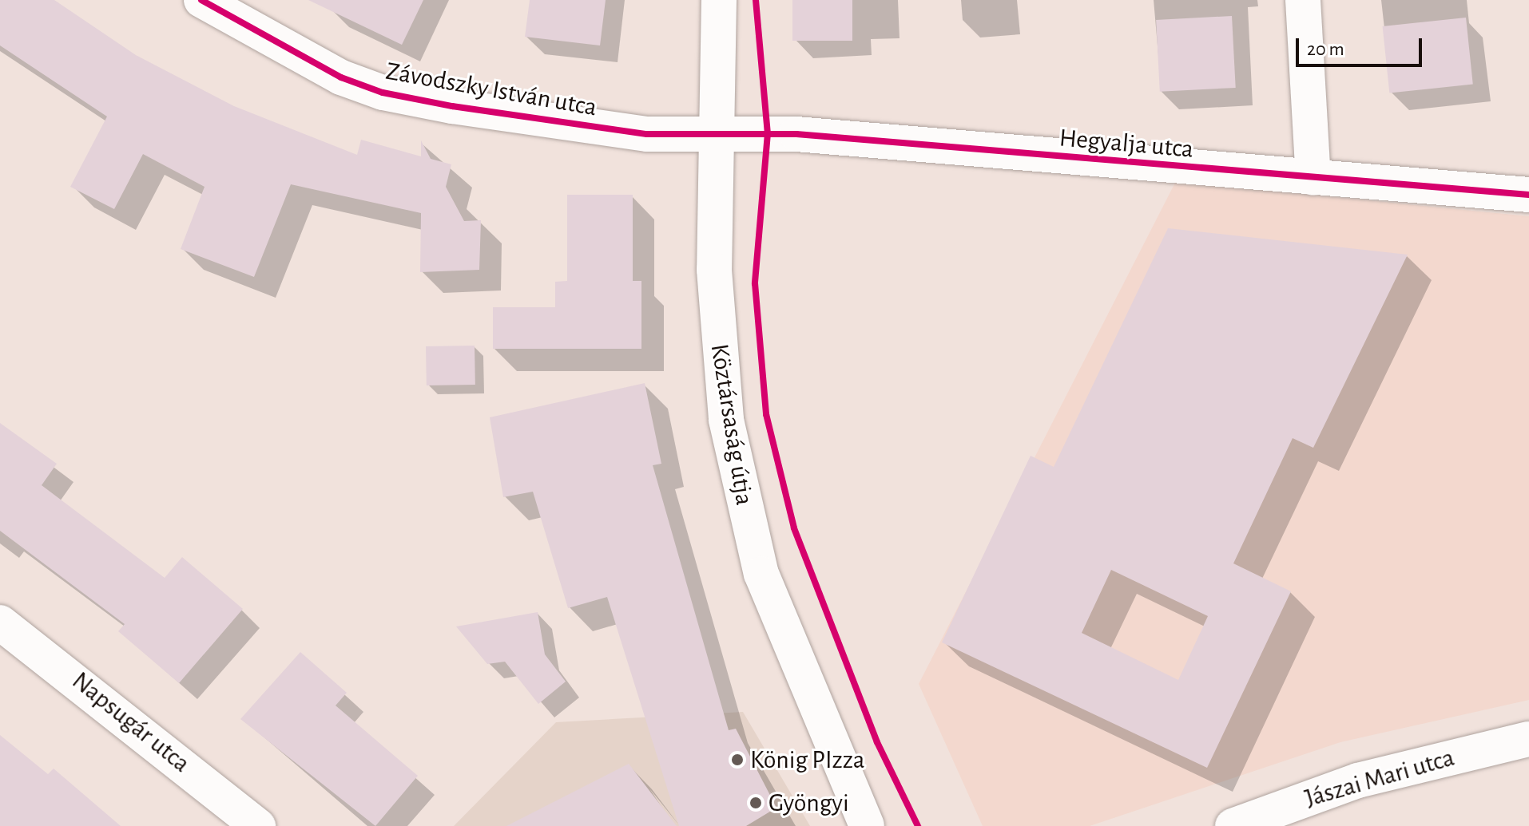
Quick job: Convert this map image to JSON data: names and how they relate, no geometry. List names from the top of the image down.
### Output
{
  "streets": {
    "street": [
      "Závodszky István utca",
      "Hegyalja utca",
      "Köztársaság útja",
      "Napsugár utca",
      "Jászai Mari utca"
    ]
  },
  "crossings": [
    ["Závodszky István utca", "Hegyalja utca"],
    ["Závodszky István utca", "Köztársaság útja"],
    ["Hegyalja utca", "Köztársaság útja"]
  ],
  "places": ["König PIzza", "Gyöngyi"],
  "scale_bar": "20 m"
}
